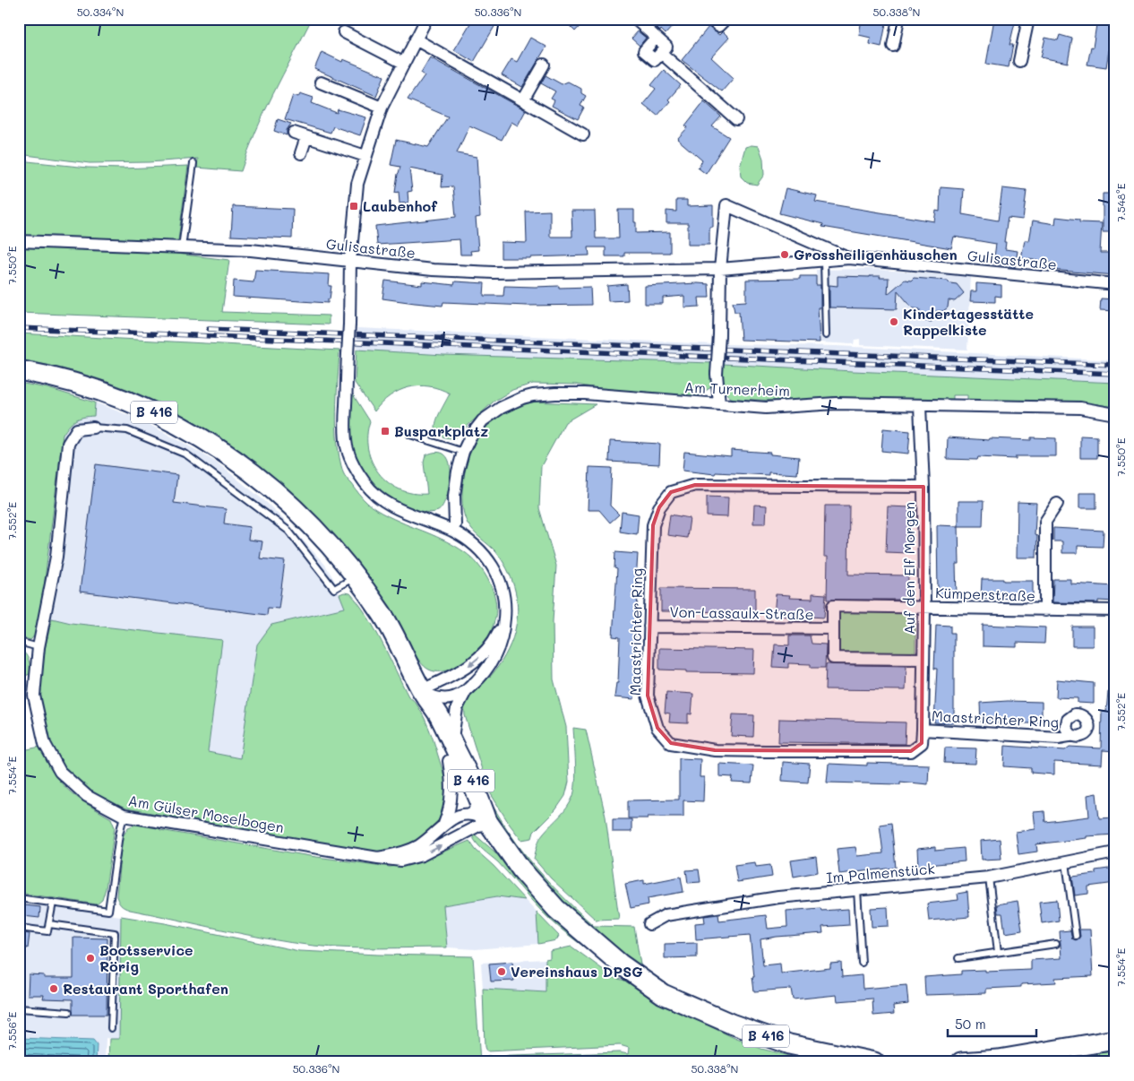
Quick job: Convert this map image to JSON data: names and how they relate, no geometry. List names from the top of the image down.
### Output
{
  "streets": {
    "main road": ["B 416"],
    "street": [
      "Gulisastraße",
      "Am Turnerheim",
      "Auf den Elf Morgen",
      "Kümperstraße",
      "Von-Lassaulx-Straße",
      "Maastrichter Ring",
      "Am Gülser Moselbogen",
      "Im Palmenstück"
    ]
  },
  "crossings": [
    ["Am Turnerheim", "Auf den Elf Morgen"],
    ["B 416", "Am Gülser Moselbogen"],
    ["Auf den Elf Morgen", "Kümperstraße"],
    ["Auf den Elf Morgen", "Maastrichter Ring"],
    ["Kümperstraße", "Von-Lassaulx-Straße"],
    ["Von-Lassaulx-Straße", "Maastrichter Ring"]
  ],
  "places": {
    "transit": ["Laubenhof", "Busparkplatz"],
    "other": [
      "Grossheiligenhäuschen",
      "Kindertagesstätte Rappelkiste",
      "Bootsservice Rörig",
      "Vereinshaus DPSG",
      "Restaurant Sporthafen"
    ]
  },
  "scale_bar": "50 m",
  "coordinates": [
    "50.334°N",
    "50.336°N",
    "50.338°N",
    "7.548°E",
    "7.550°E",
    "7.552°E",
    "7.554°E",
    "7.556°E"
  ]
}
